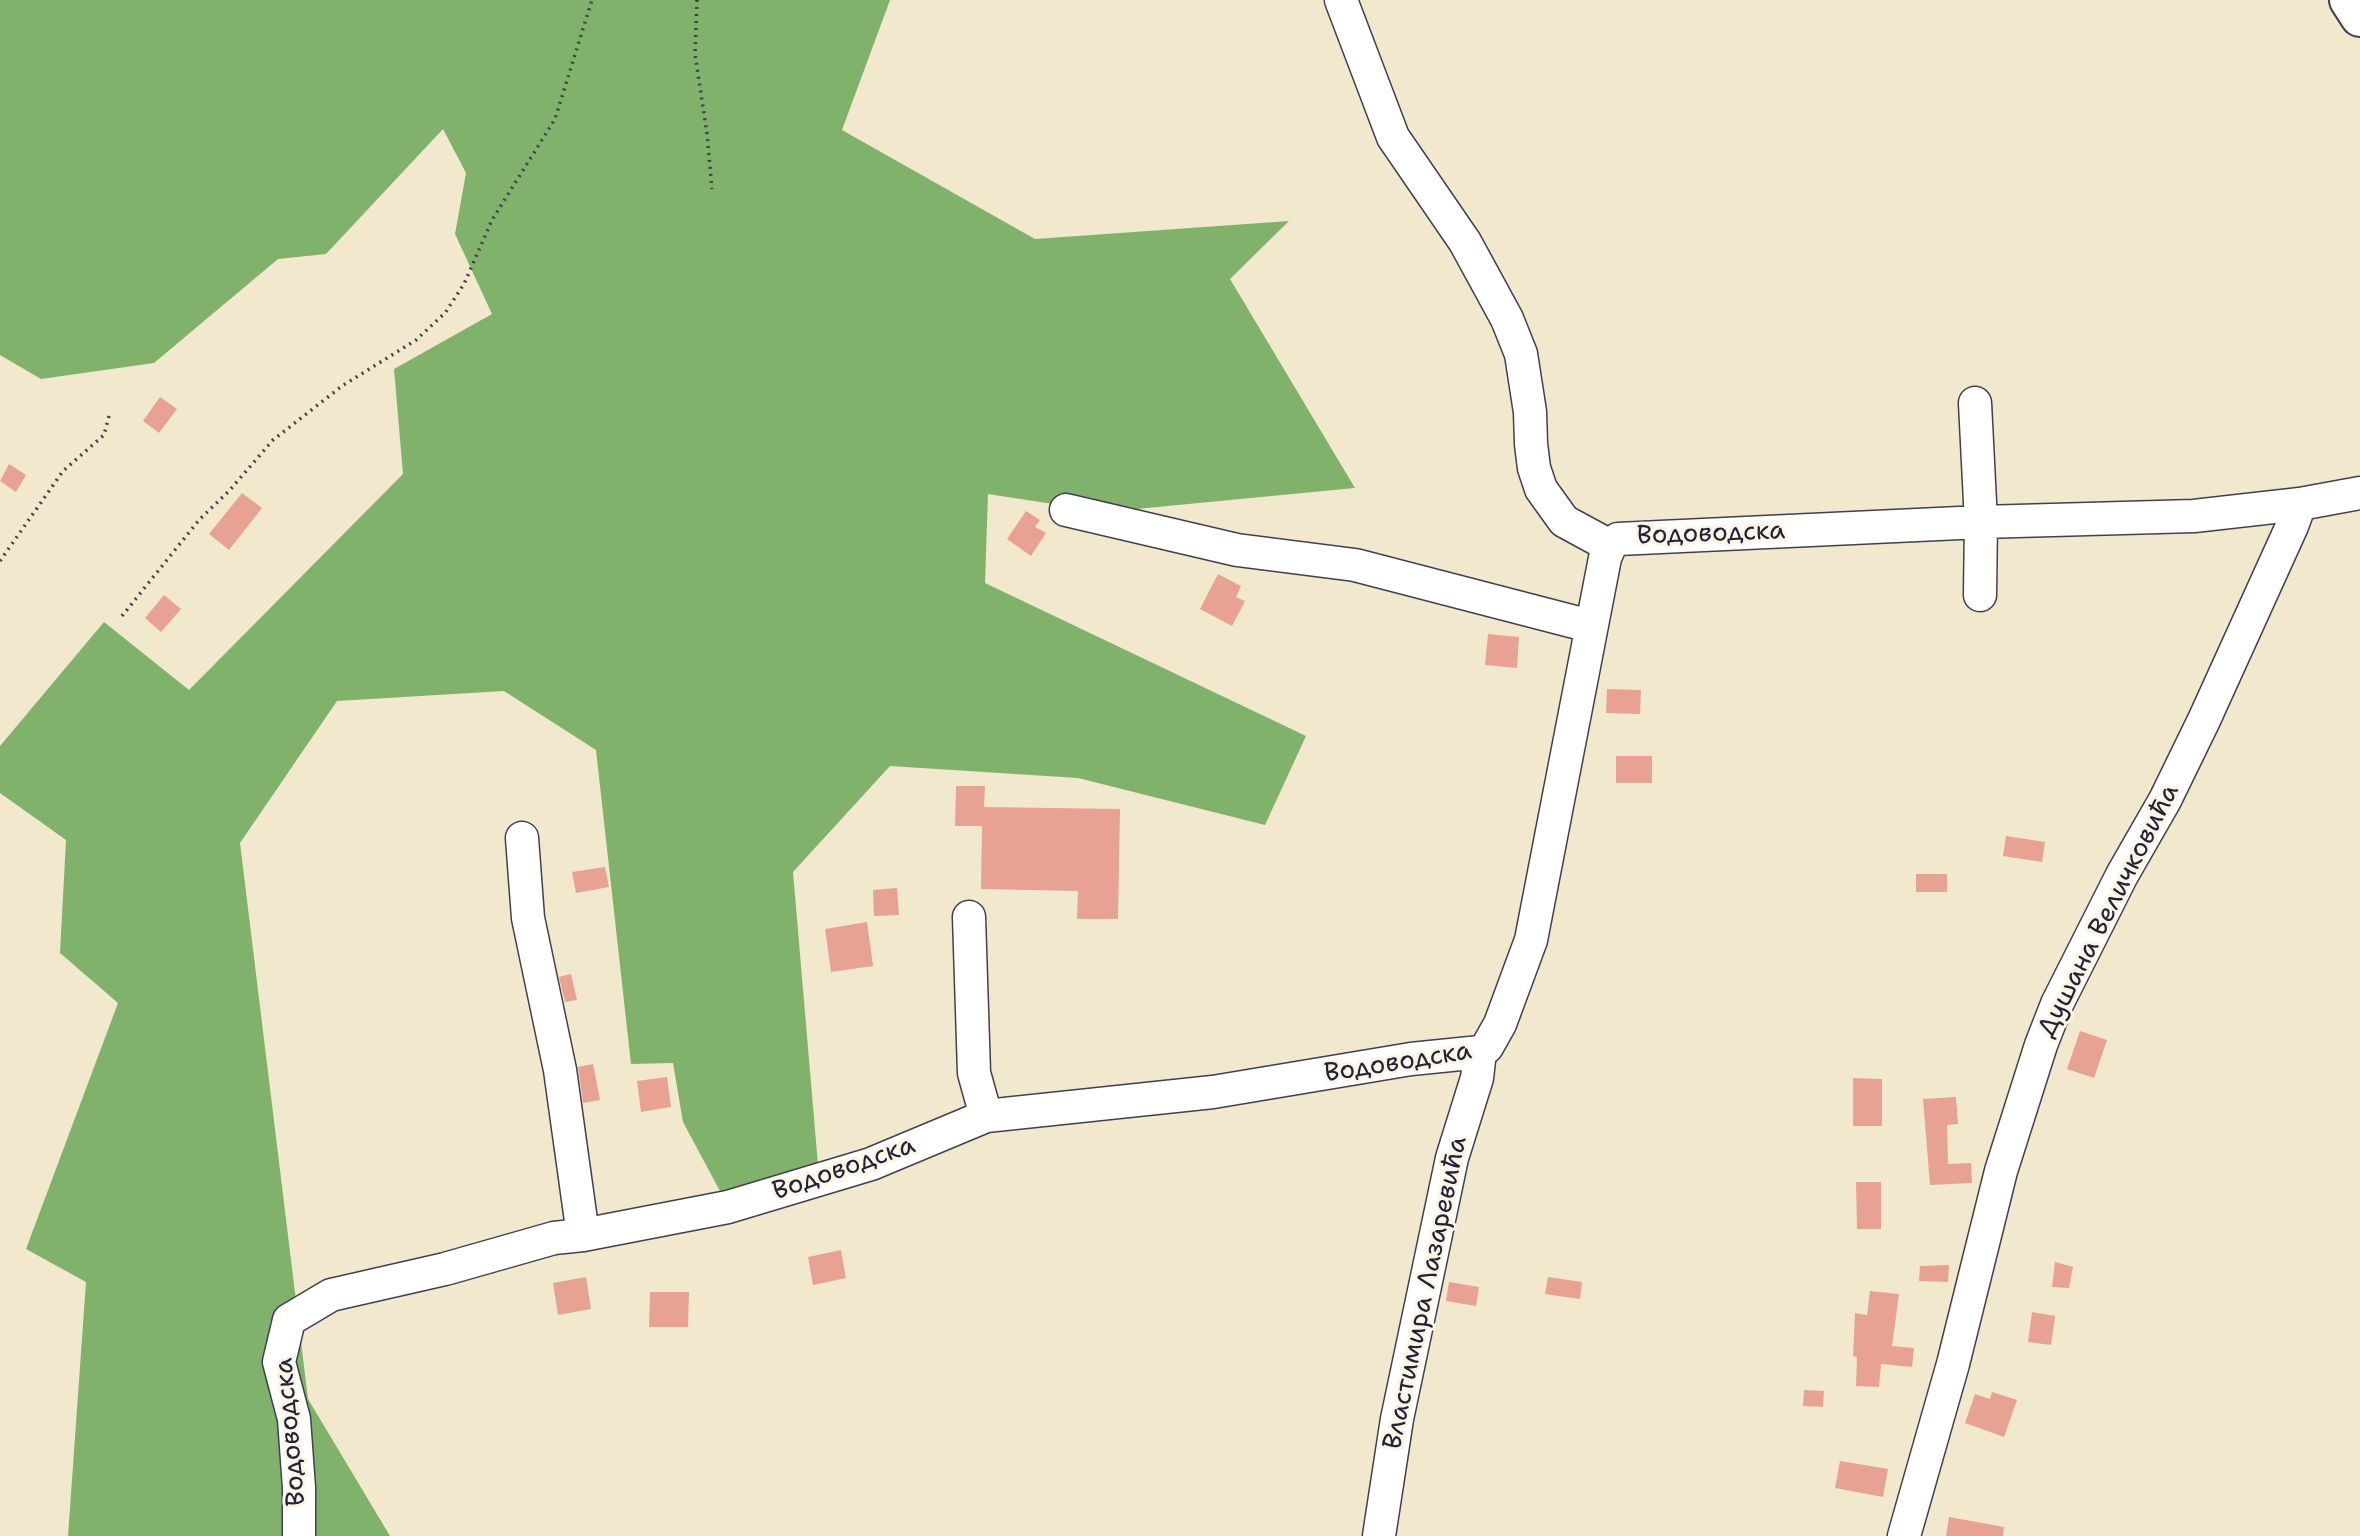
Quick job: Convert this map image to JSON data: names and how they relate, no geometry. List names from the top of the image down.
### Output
{
  "streets": {
    "street": ["Водоводска", "Душана Величковића", "Властимира Лазаревића"]
  },
  "crossings": [
    ["Водоводска", "Душана Величковића"],
    ["Водоводска", "Властимира Лазаревића"]
  ]
}
